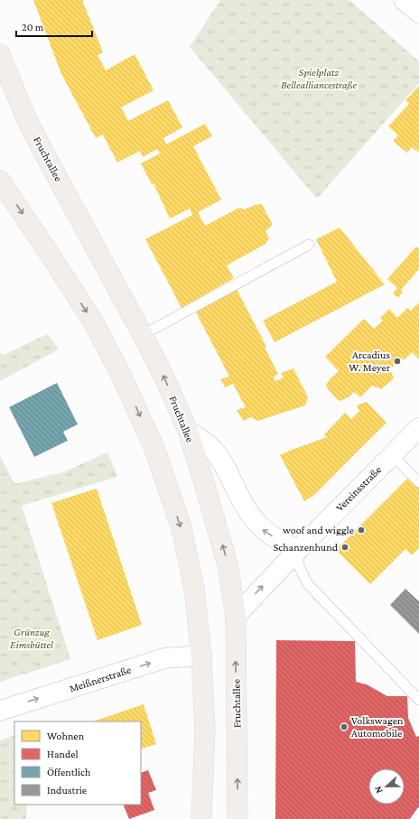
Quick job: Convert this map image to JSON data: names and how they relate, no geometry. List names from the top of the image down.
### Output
{
  "streets": {
    "main road": ["Fruchtallee"],
    "street": ["Vereinsstraße", "Meißnerstraße"]
  },
  "crossings": [
    ["Fruchtallee", "Vereinsstraße"]
  ],
  "one_way": ["Meißnerstraße"],
  "parks": ["Spielplatz Bellealliancestraße", "Grünzug Eimsbüttel"],
  "places": [
    "Arcadius W. Meyer",
    "woof and wiggle",
    "Schanzenhund",
    "Volkswagen Automobile"
  ],
  "legend": [
    "Wohnen",
    "Handel",
    "Öffentlich",
    "Industrie"
  ],
  "scale_bar": "20 m",
  "north": "left"
}
